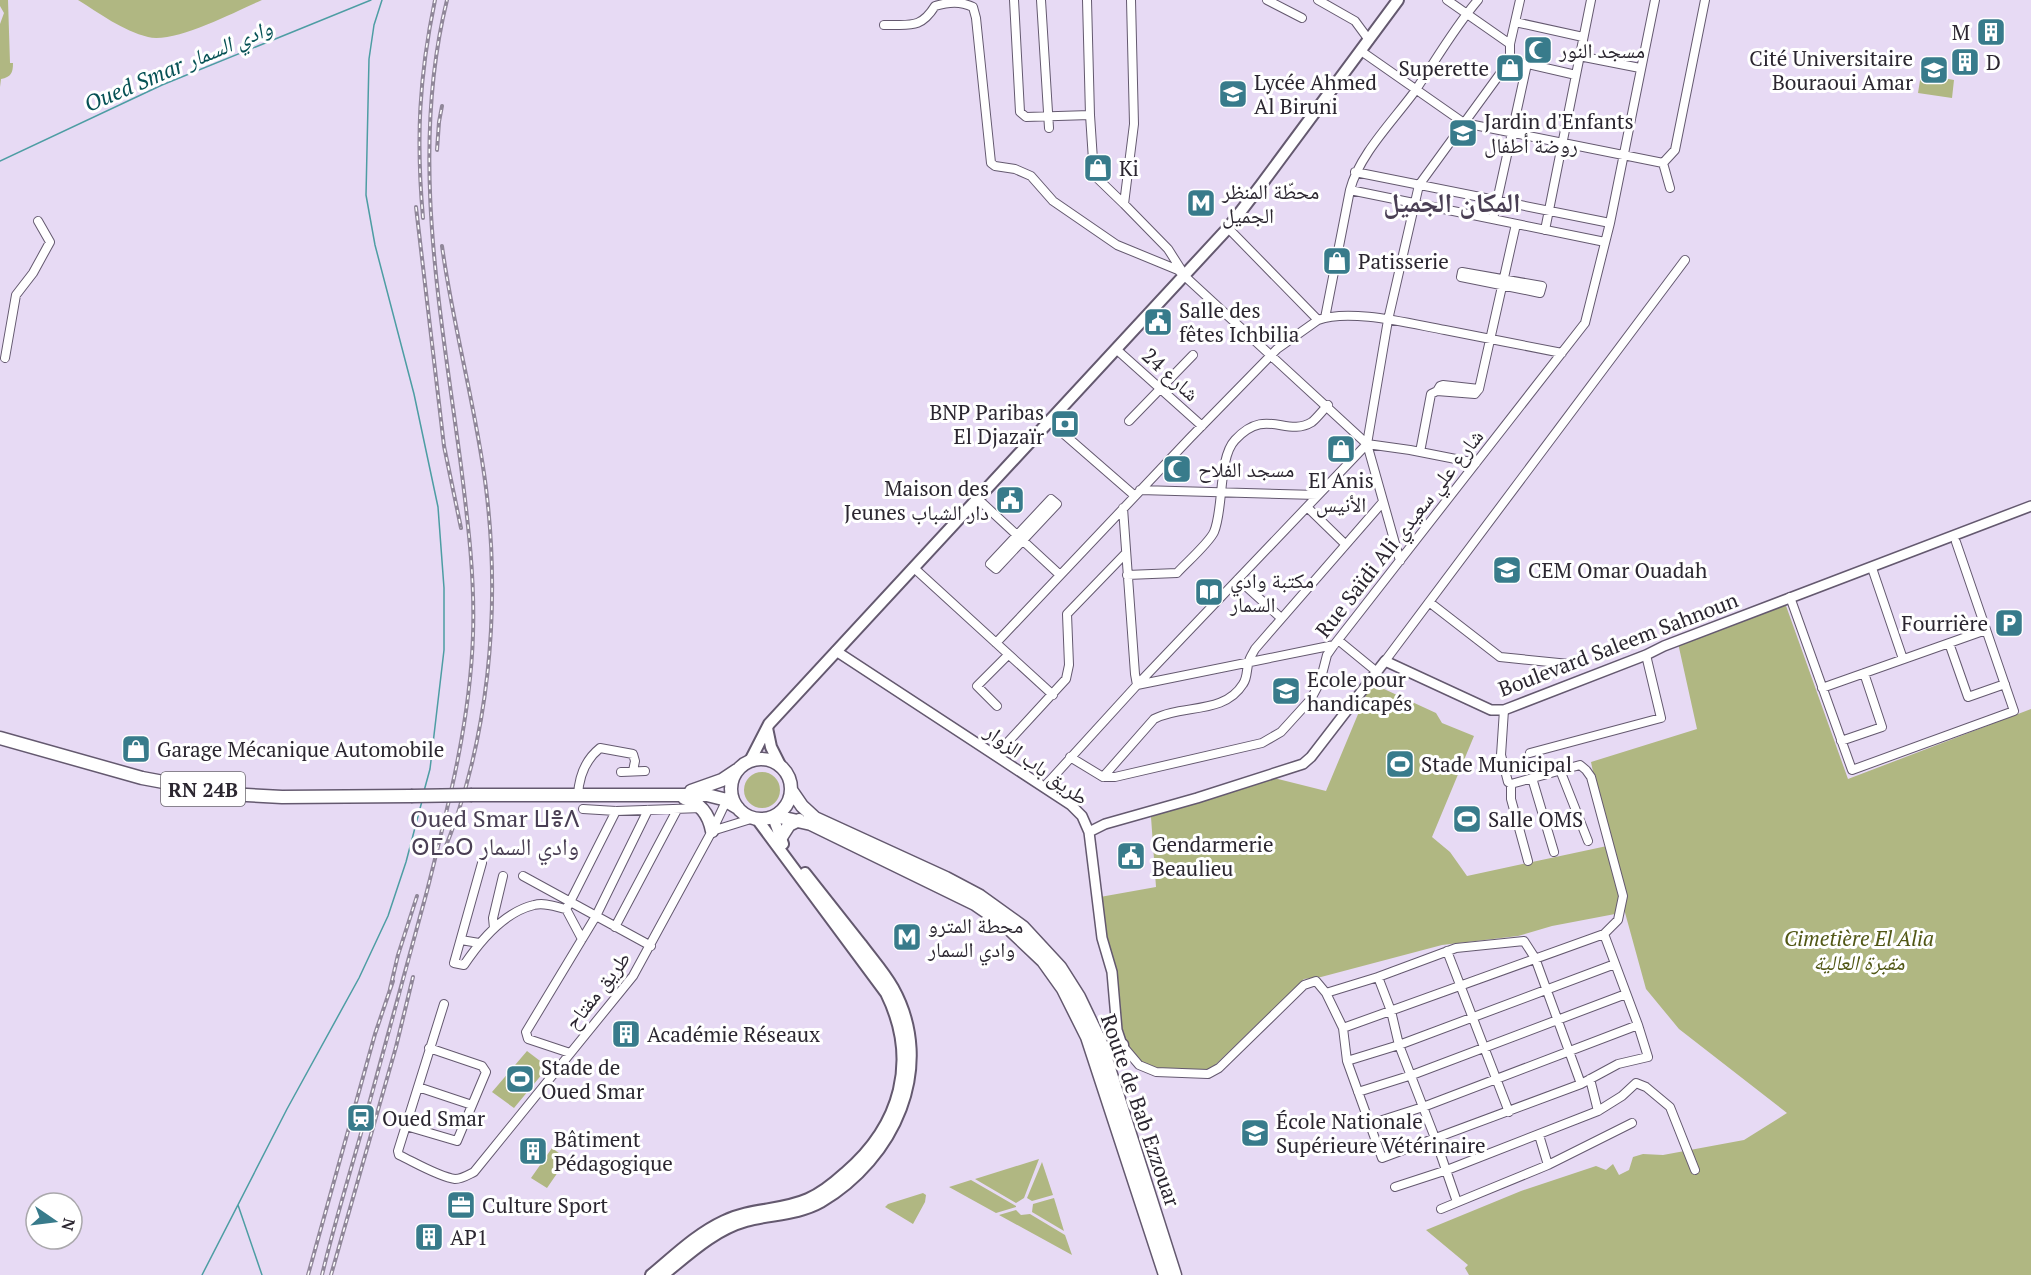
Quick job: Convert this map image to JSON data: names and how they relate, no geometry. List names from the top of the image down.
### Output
{
  "streets": {
    "main road": ["RN 24B", "Route de Bab Ezzouar"],
    "street": [
      "شارع 24",
      "Rue Saïdi Ali شارع علي سعيدي",
      "Boulevard Saleem Sahnoun",
      "طريق باب الزوار",
      "طريق مفتاح"
    ]
  },
  "crossings": [
    ["طريق مفتاح", "Route de Bab Ezzouar"]
  ],
  "districts": ["المكان الجميل", "Oued Smar ⵡⴻⴷ ⵙⵎⴰⵔ وادي السمار"],
  "water": ["Oued Smar وادي السمار"],
  "parks": ["Cimetière El Alia مقبرة العالية"],
  "places": {
    "building": [
      "M",
      "D",
      "Académie Réseaux",
      "Bâtiment Pédagogique",
      "AP1"
    ],
    "mosque": ["مسجد النور", "مسجد الفلاح"],
    "shop": [
      "Superette",
      "Ki",
      "Patisserie",
      "El Anis الأنيس",
      "Garage Mécanique Automobile"
    ],
    "school or university": [
      "Cité Universitaire Bouraoui Amar",
      "Lycée Ahmed Al Biruni",
      "Jardin d'Enfants روضة أطفال",
      "CEM Omar Ouadah",
      "Ecole pour handicapés",
      "École Nationale Supérieure Vétérinaire"
    ],
    "metro station": ["محطّة المنظر الجميل", "محطة المترو وادي السمار"],
    "public building": ["Salle des fêtes Ichbilia", "Maison des Jeunes دار الشباب", "Gendarmerie Beaulieu"],
    "bank": ["BNP Paribas El Djazaïr"],
    "library": ["مكتبة وادي السمار"],
    "parking": ["Fourrière"],
    "sports": ["Stade Municipal", "Salle OMS", "Stade de Oued Smar"],
    "station": ["Oued Smar"],
    "office": ["Culture Sport"]
  },
  "north": "right"
}
